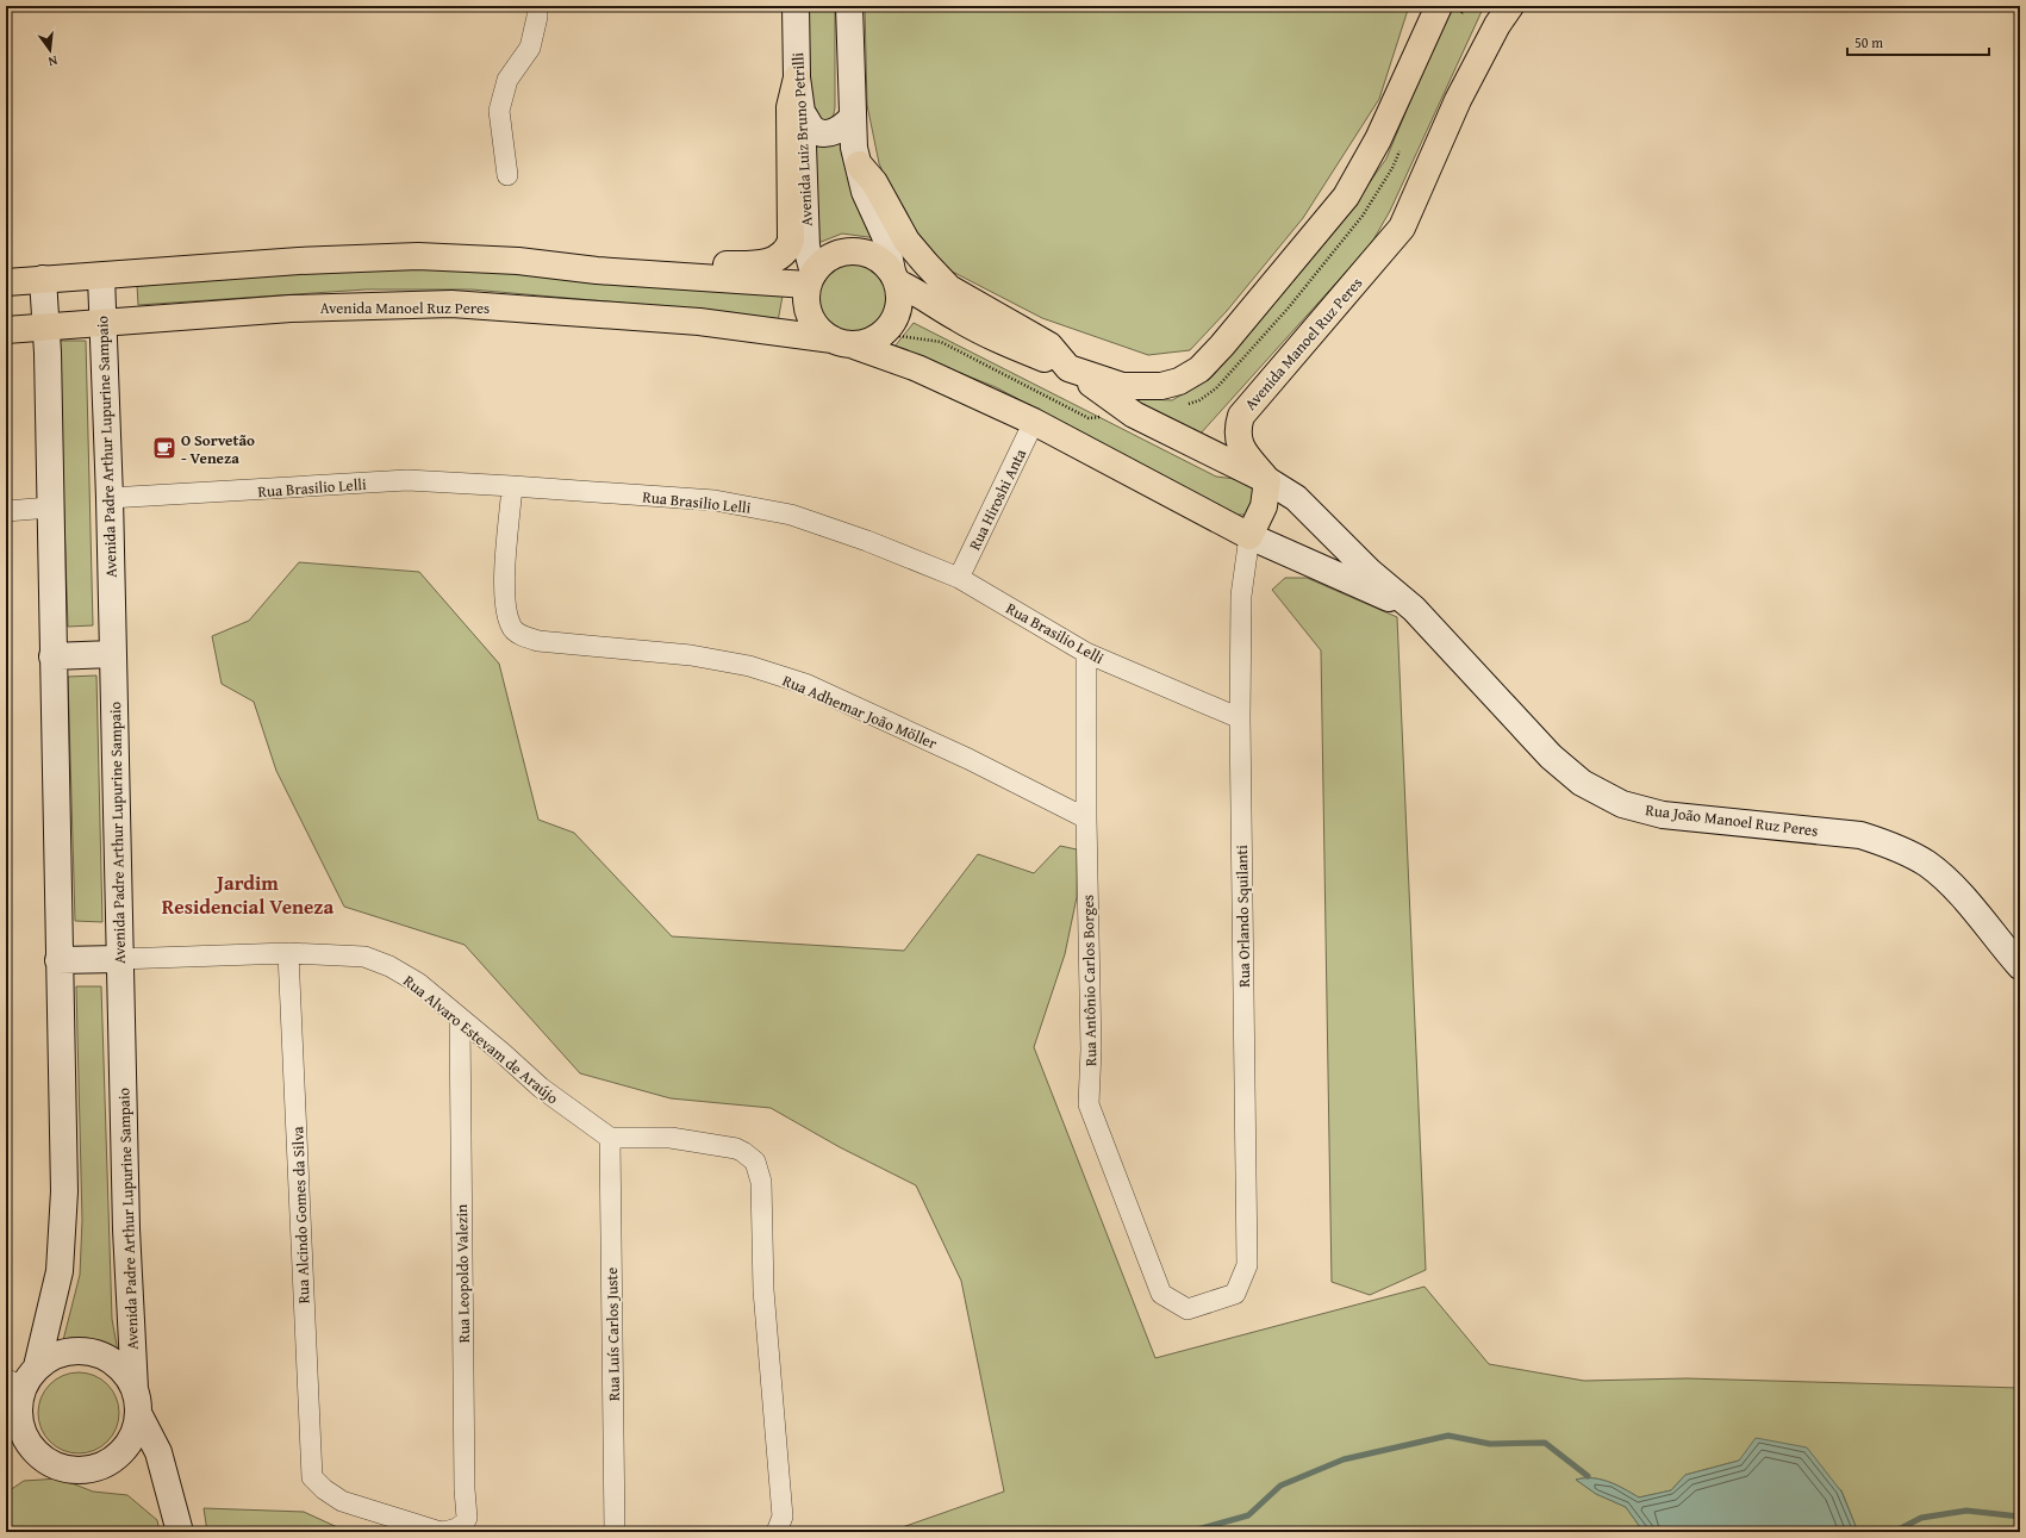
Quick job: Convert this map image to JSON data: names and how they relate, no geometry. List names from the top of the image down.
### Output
{
  "streets": {
    "main road": [
      "Avenida Luiz Bruno Petrilli",
      "Avenida Manoel Ruz Peres",
      "Avenida Padre Arthur Lupurine Sampaio",
      "Rua João Manoel Ruz Peres"
    ],
    "street": [
      "Rua Brasilio Lelli",
      "Rua Hiroshi Anta",
      "Rua Adhemar João Möller",
      "Rua Orlando Squilanti",
      "Rua Antônio Carlos Borges",
      "Rua Alvaro Estevam de Araújo",
      "Rua Alcindo Gomes da Silva",
      "Rua Leopoldo Valezin",
      "Rua Luís Carlos Juste"
    ]
  },
  "crossings": [
    ["Avenida Luiz Bruno Petrilli", "Avenida Manoel Ruz Peres"],
    ["Avenida Manoel Ruz Peres", "Avenida Padre Arthur Lupurine Sampaio"],
    ["Avenida Manoel Ruz Peres", "Rua Hiroshi Anta"],
    ["Avenida Manoel Ruz Peres", "Rua João Manoel Ruz Peres"],
    ["Avenida Manoel Ruz Peres", "Rua Orlando Squilanti"],
    ["Avenida Padre Arthur Lupurine Sampaio", "Rua Brasilio Lelli"],
    ["Avenida Padre Arthur Lupurine Sampaio", "Rua Alvaro Estevam de Araújo"],
    ["Rua Brasilio Lelli", "Rua Hiroshi Anta"],
    ["Rua Brasilio Lelli", "Rua Adhemar João Möller"],
    ["Rua Brasilio Lelli", "Rua Orlando Squilanti"],
    ["Rua Brasilio Lelli", "Rua Antônio Carlos Borges"],
    ["Rua Adhemar João Möller", "Rua Antônio Carlos Borges"],
    ["Rua João Manoel Ruz Peres", "Rua Orlando Squilanti"],
    ["Rua Orlando Squilanti", "Rua Antônio Carlos Borges"],
    ["Rua Alvaro Estevam de Araújo", "Rua Alcindo Gomes da Silva"],
    ["Rua Alvaro Estevam de Araújo", "Rua Leopoldo Valezin"],
    ["Rua Alvaro Estevam de Araújo", "Rua Luís Carlos Juste"],
    ["Rua Alcindo Gomes da Silva", "Rua Leopoldo Valezin"]
  ],
  "districts": ["Jardim Residencial Veneza"],
  "places": {
    "cafe": ["O Sorvetão - Veneza"]
  },
  "scale_bar": "50 m",
  "north": "bottom"
}
